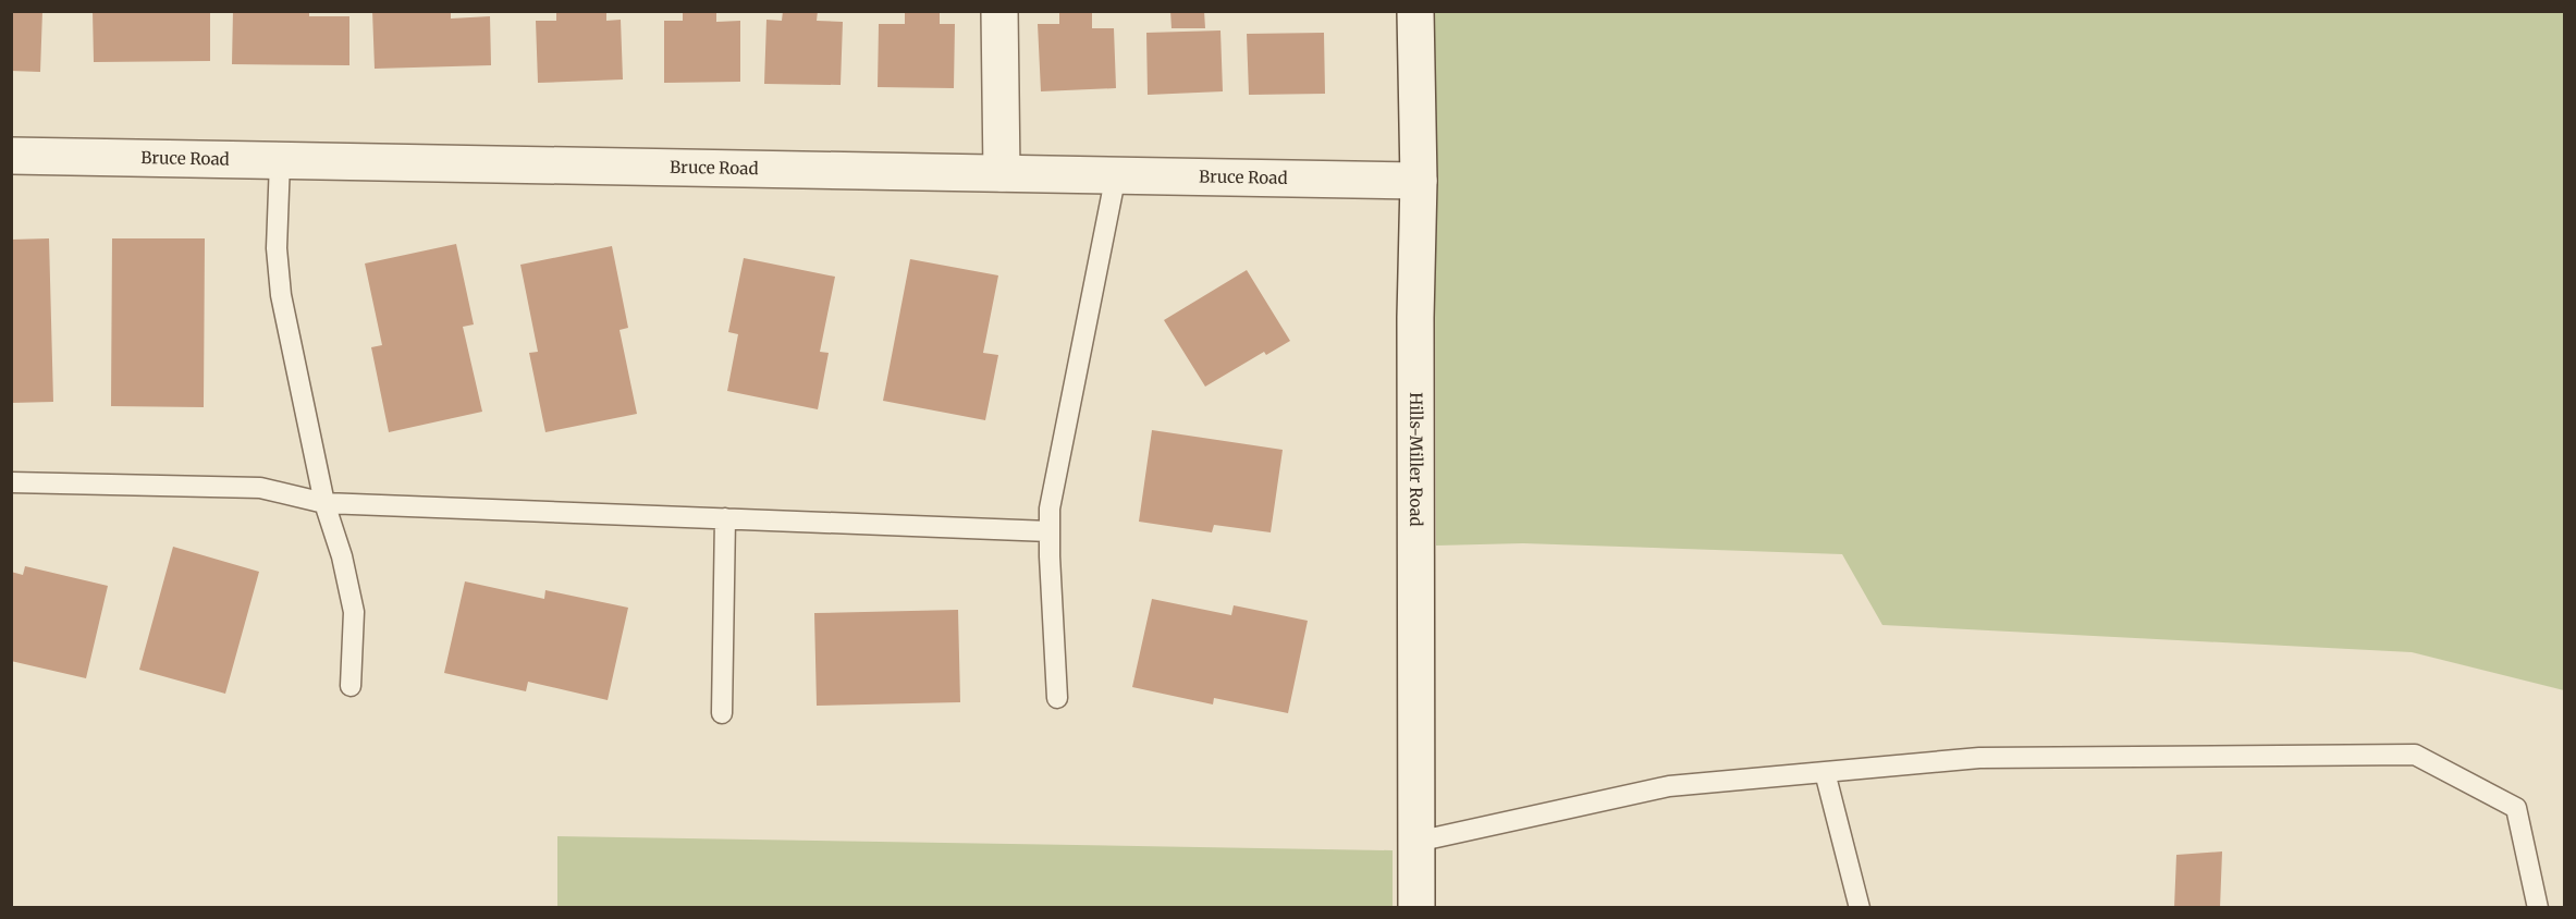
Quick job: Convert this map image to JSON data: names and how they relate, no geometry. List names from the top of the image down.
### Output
{
  "streets": {
    "street": ["Bruce Road", "Hills-Miller Road"]
  },
  "crossings": [
    ["Bruce Road", "Hills-Miller Road"]
  ]
}
